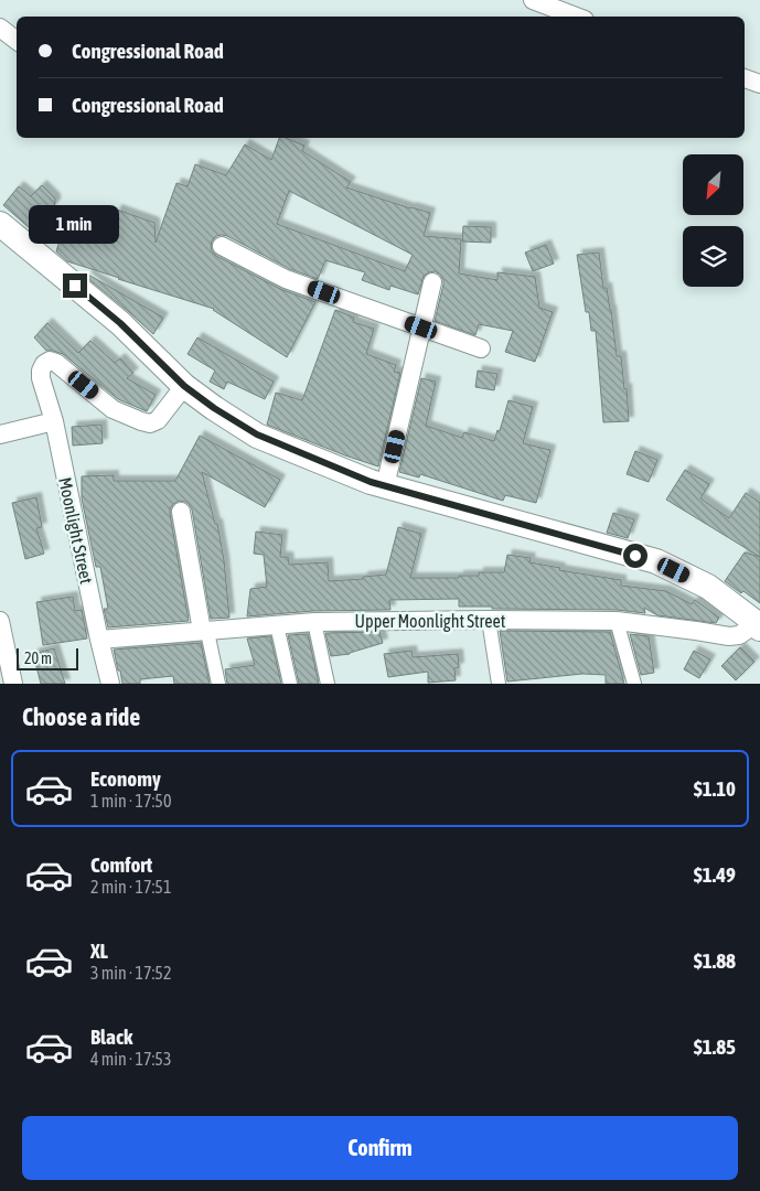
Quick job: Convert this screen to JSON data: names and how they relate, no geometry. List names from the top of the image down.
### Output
{
  "streets": {
    "street": ["Moonlight Street", "Upper Moonlight Street"]
  },
  "crossings": [
    ["Moonlight Street", "Upper Moonlight Street"]
  ],
  "scale_bar": "20 m",
  "north": "bottom left",
  "page": {
    "banner": ["Congressional Road", "Congressional Road"],
    "bubble": "1 min",
    "scale": "20 m",
    "heading": "Choose a ride",
    "list": [
      {
        "name": "Economy",
        "note": "1 min · 17:50",
        "value": "$1.10"
      },
      {
        "name": "Comfort",
        "note": "2 min · 17:51",
        "value": "$1.49"
      },
      {
        "name": "XL",
        "note": "3 min · 17:52",
        "value": "$1.88"
      },
      {
        "name": "Black",
        "note": "4 min · 17:53",
        "value": "$1.85"
      }
    ],
    "buttons": "Confirm"
  }
}
